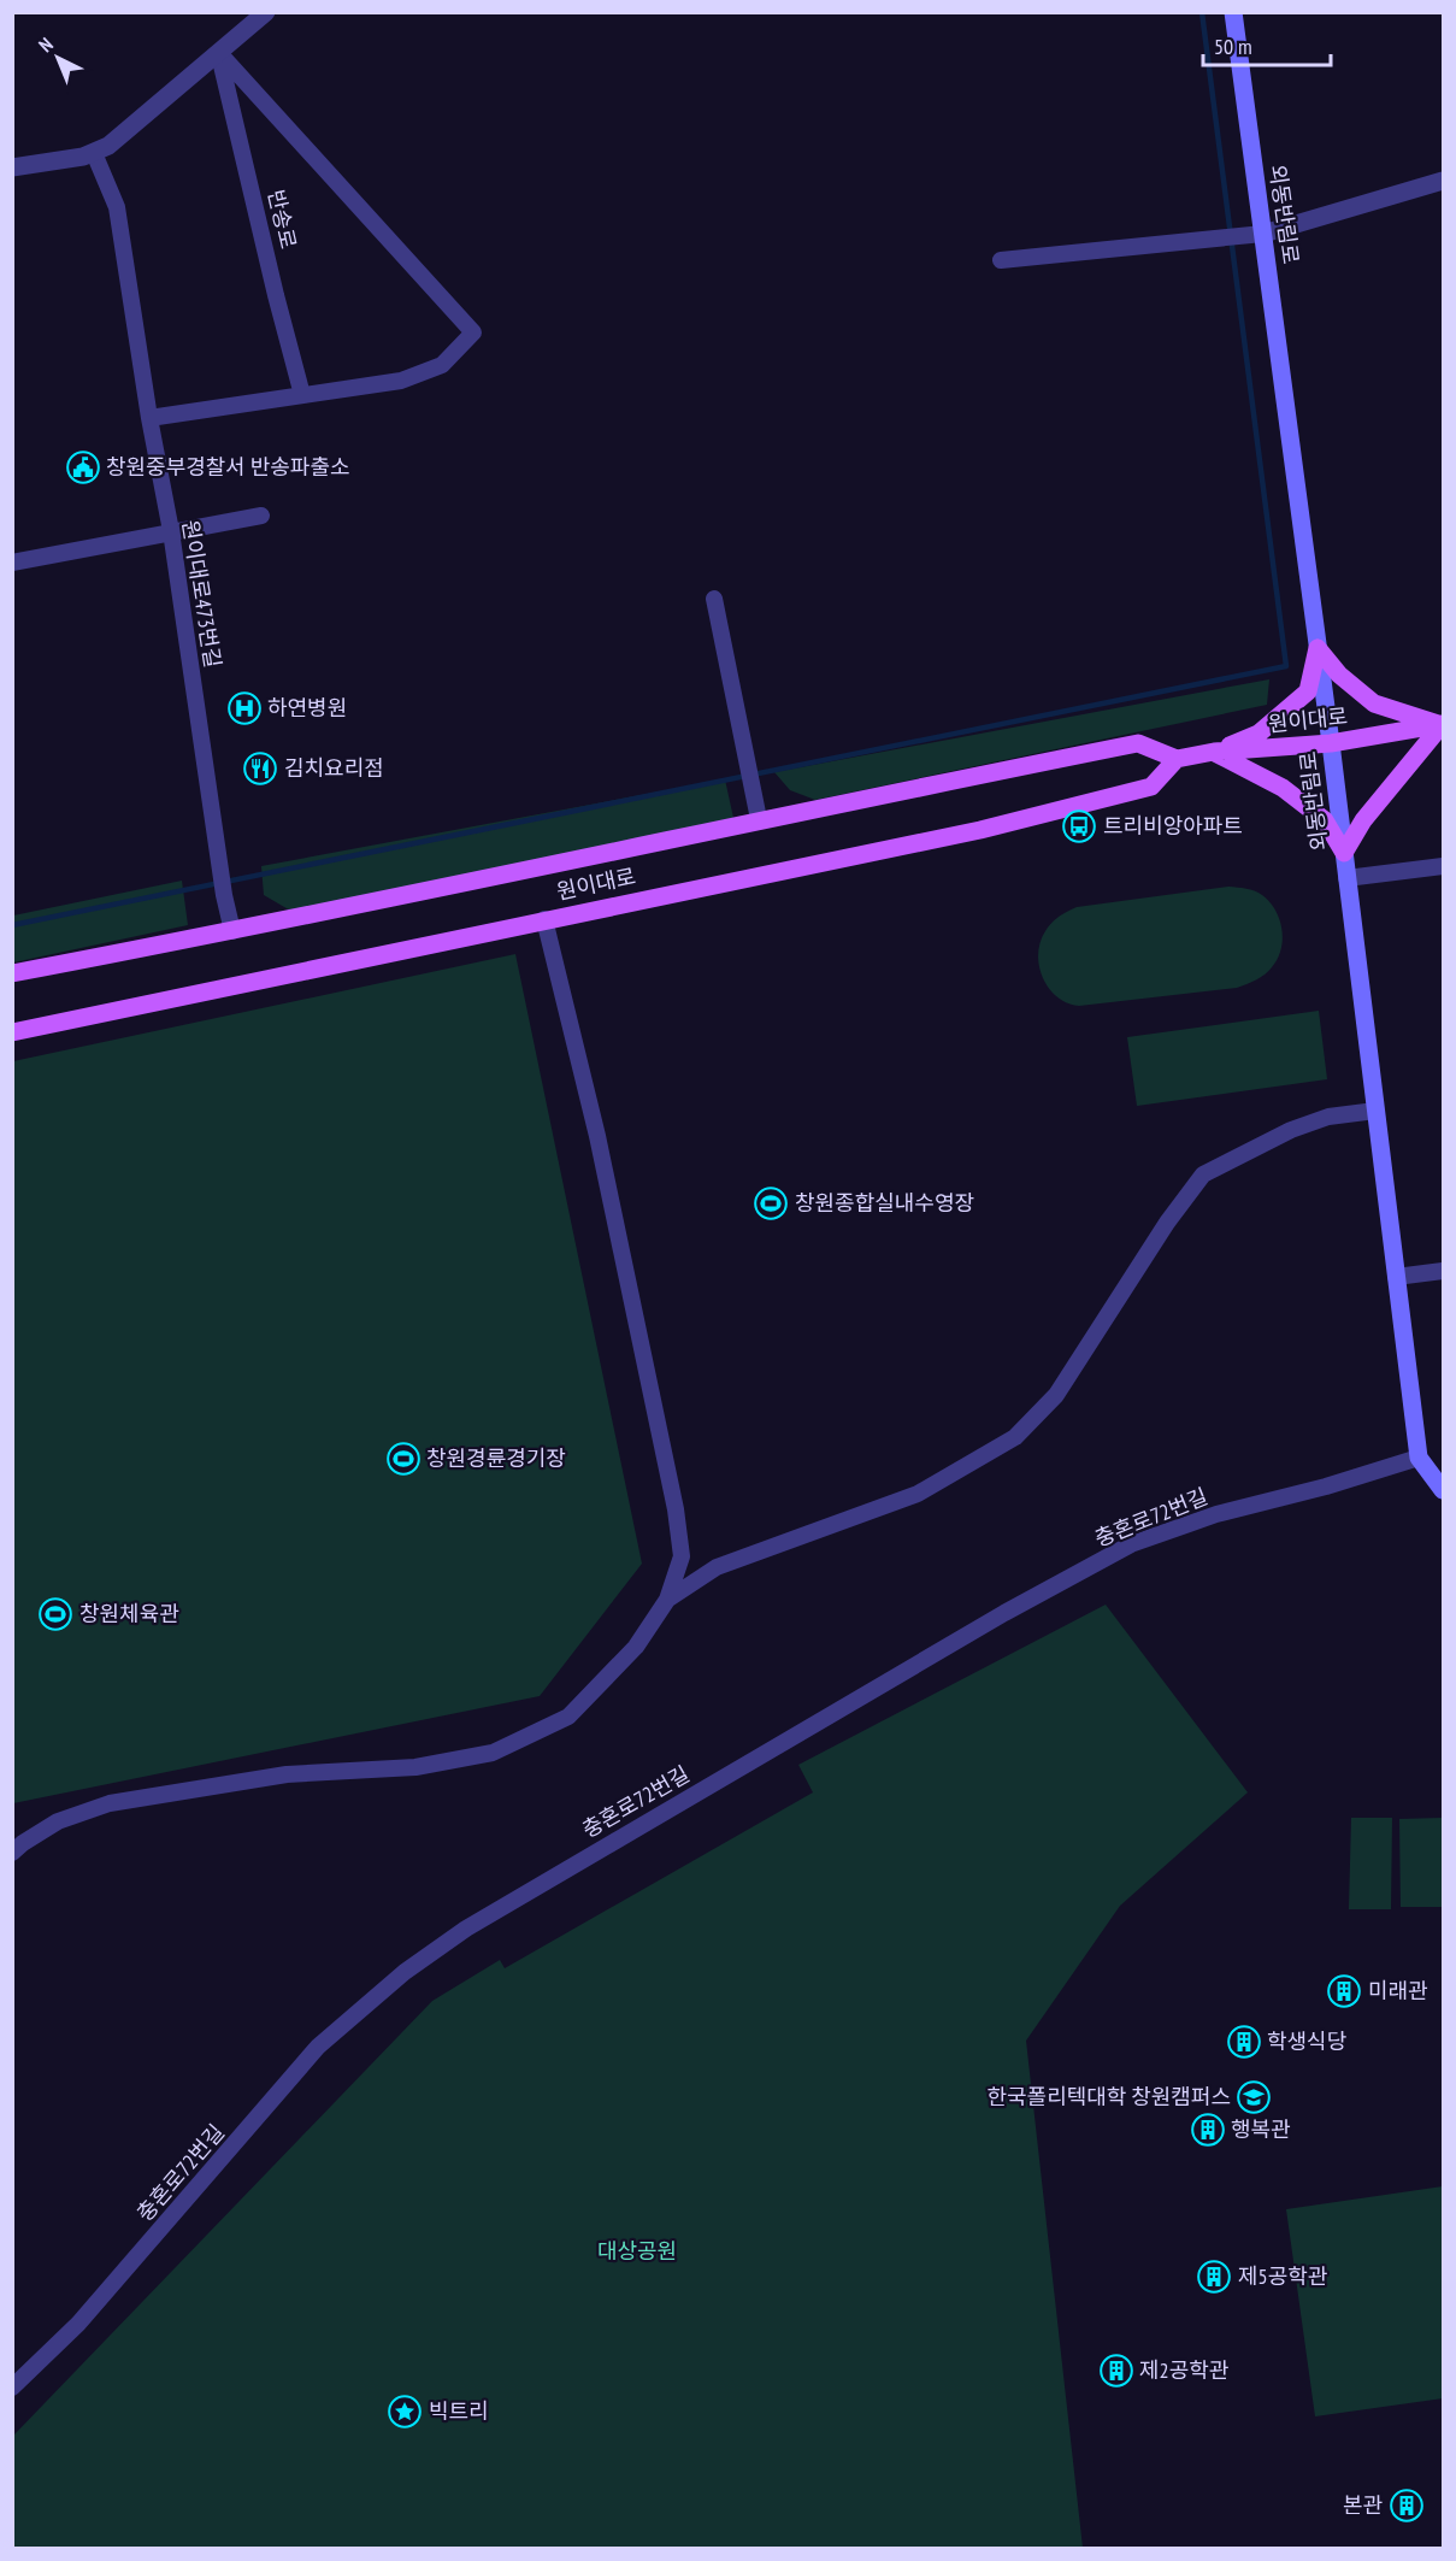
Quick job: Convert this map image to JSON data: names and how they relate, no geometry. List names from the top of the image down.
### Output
{
  "streets": {
    "main road": ["외동반림로", "원이대로"],
    "street": ["반송로", "원이대로473번길", "충혼로72번길"]
  },
  "crossings": [
    ["외동반림로", "원이대로"],
    ["외동반림로", "충혼로72번길"],
    ["원이대로473번길", "원이대로"]
  ],
  "parks": ["대상공원"],
  "places": {
    "public building": ["창원중부경찰서 반송파출소"],
    "hospital": ["하연병원"],
    "restaurant": ["김치요리점"],
    "bus stop": ["트리비앙아파트"],
    "sports": ["창원종합실내수영장", "창원경륜경기장", "창원체육관"],
    "building": [
      "미래관",
      "학생식당",
      "행복관",
      "제5공학관",
      "제2공학관",
      "본관"
    ],
    "school or university": ["한국폴리텍대학 창원캠퍼스"],
    "place": ["빅트리"]
  },
  "scale_bar": "50 m",
  "north": "top left"
}
